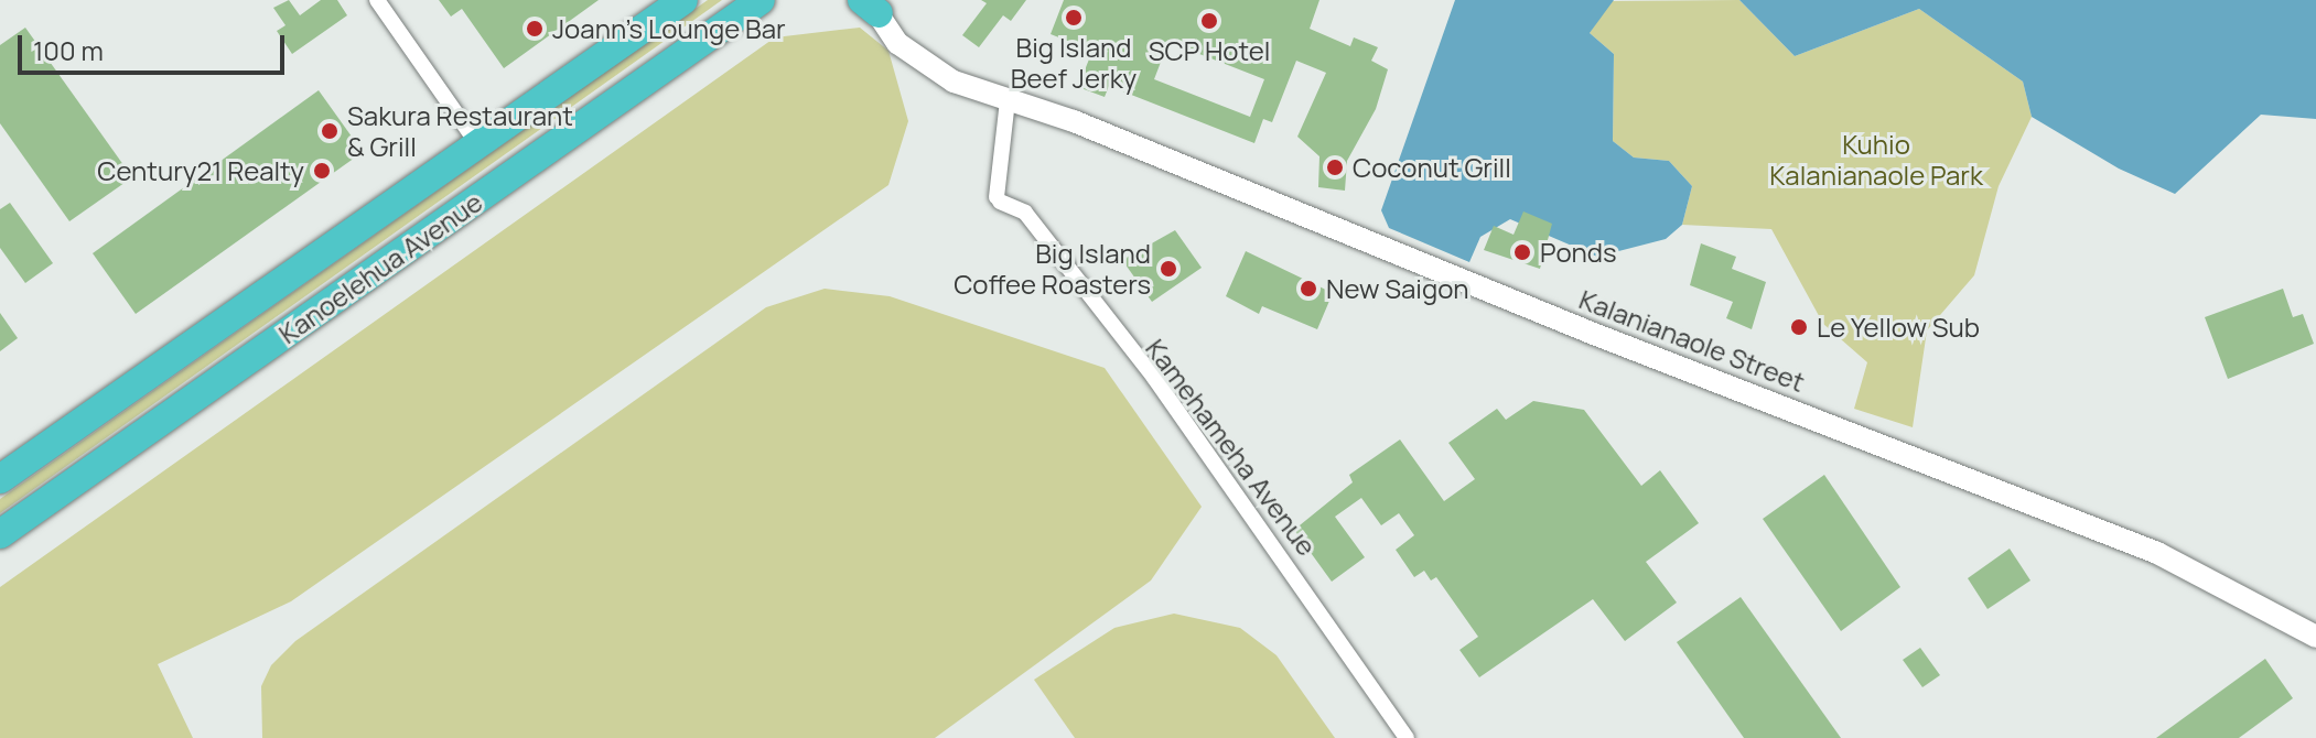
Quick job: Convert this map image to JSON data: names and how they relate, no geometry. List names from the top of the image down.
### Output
{
  "streets": {
    "highway": ["Kanoelehua Avenue"],
    "main road": ["Kalanianaole Street"],
    "street": ["Kamehameha Avenue"]
  },
  "crossings": [
    ["Kalanianaole Street", "Kamehameha Avenue"]
  ],
  "parks": ["Kuhio Kalanianaole Park"],
  "places": [
    "Big Island Beef Jerky",
    "SCP Hotel",
    "Joann's Lounge Bar",
    "Sakura Restaurant & Grill",
    "Coconut Grill",
    "Century21 Realty",
    "Ponds",
    "Big Island Coffee Roasters",
    "New Saigon",
    "Le Yellow Sub"
  ],
  "scale_bar": "100 m"
}
